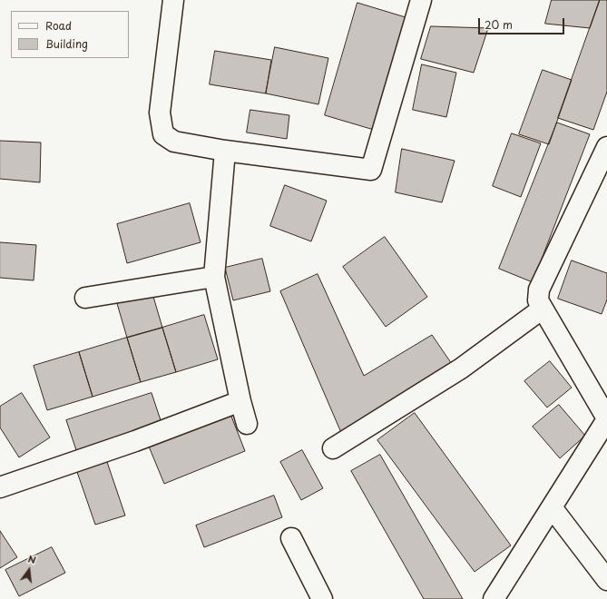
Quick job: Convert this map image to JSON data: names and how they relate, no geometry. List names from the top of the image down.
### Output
{
  "legend": ["Road", "Building"],
  "scale_bar": "20 m",
  "north": "top"
}
